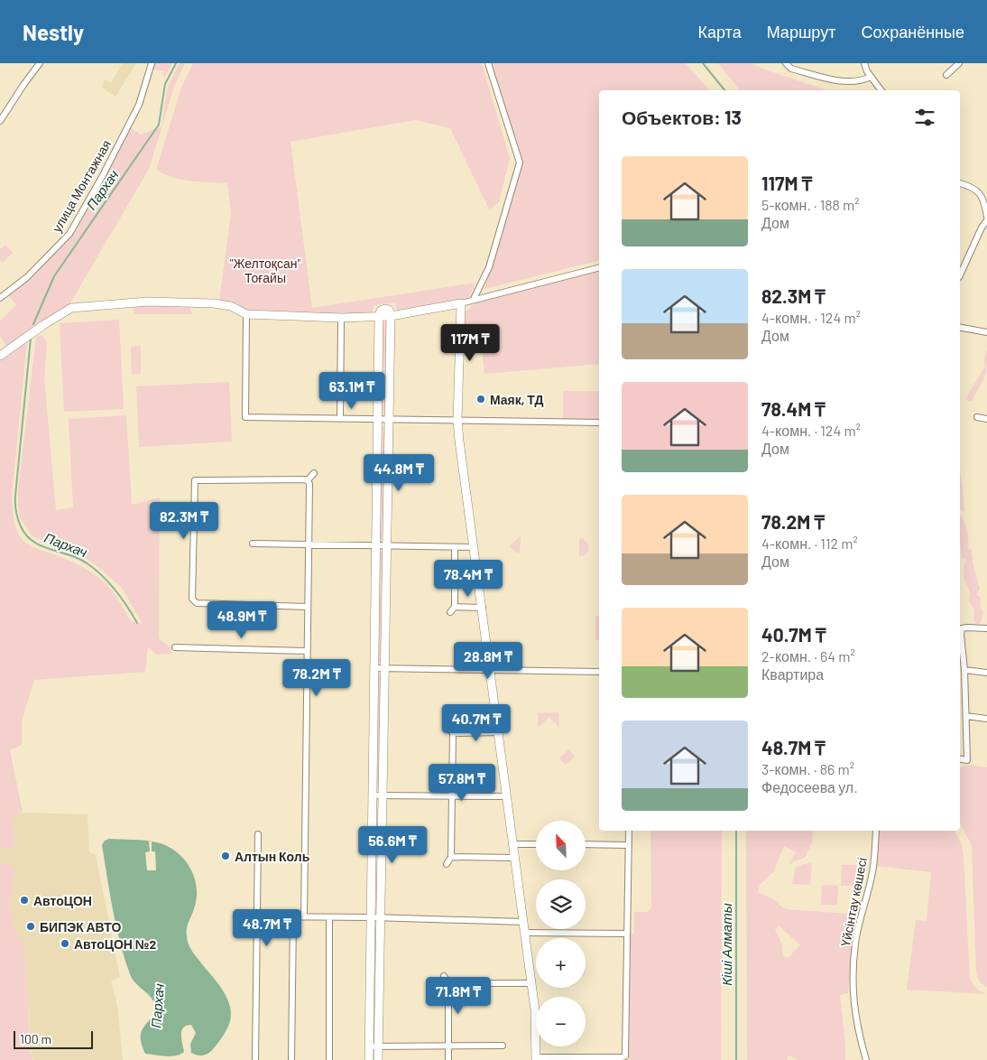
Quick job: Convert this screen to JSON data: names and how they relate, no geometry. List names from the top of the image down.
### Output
{
  "streets": {
    "street": ["улица Монтажная", "Үйсінтау көшесі"]
  },
  "water": ["Пархач", "Кіші Алматы"],
  "parks": ["\"Желтоқсан\" Тоғайы"],
  "places": [
    "Маяк, ТД",
    "Алтын Коль",
    "АвтоЦОН",
    "БИПЭК АВТО",
    "АвтоЦОН №2"
  ],
  "scale_bar": "100 m",
  "north": "top left",
  "page": {
    "header": "Nestly",
    "nav": ["Карта", "Маршрут", "Сохранённые"],
    "heading": "Объектов: 13",
    "list": [
      {
        "name": "117M ₸",
        "note": "5-комн. · 188 m² · Дом"
      },
      {
        "name": "82.3M ₸",
        "note": "4-комн. · 124 m² · Дом"
      },
      {
        "name": "78.4M ₸",
        "note": "4-комн. · 124 m² · Дом"
      },
      {
        "name": "78.2M ₸",
        "note": "4-комн. · 112 m² · Дом"
      },
      {
        "name": "40.7M ₸",
        "note": "2-комн. · 64 m² · Квартира"
      },
      {
        "name": "48.7M ₸",
        "note": "3-комн. · 86 m² · Федосеева ул."
      }
    ],
    "price": [
      "117M ₸",
      "63.1M ₸",
      "44.8M ₸",
      "82.3M ₸",
      "78.4M ₸",
      "48.9M ₸",
      "28.8M ₸",
      "78.2M ₸",
      "40.7M ₸",
      "57.8M ₸",
      "56.6M ₸",
      "48.7M ₸",
      "71.8M ₸"
    ],
    "map_buttons": ["+", "−"],
    "scale": "100 m"
  }
}
